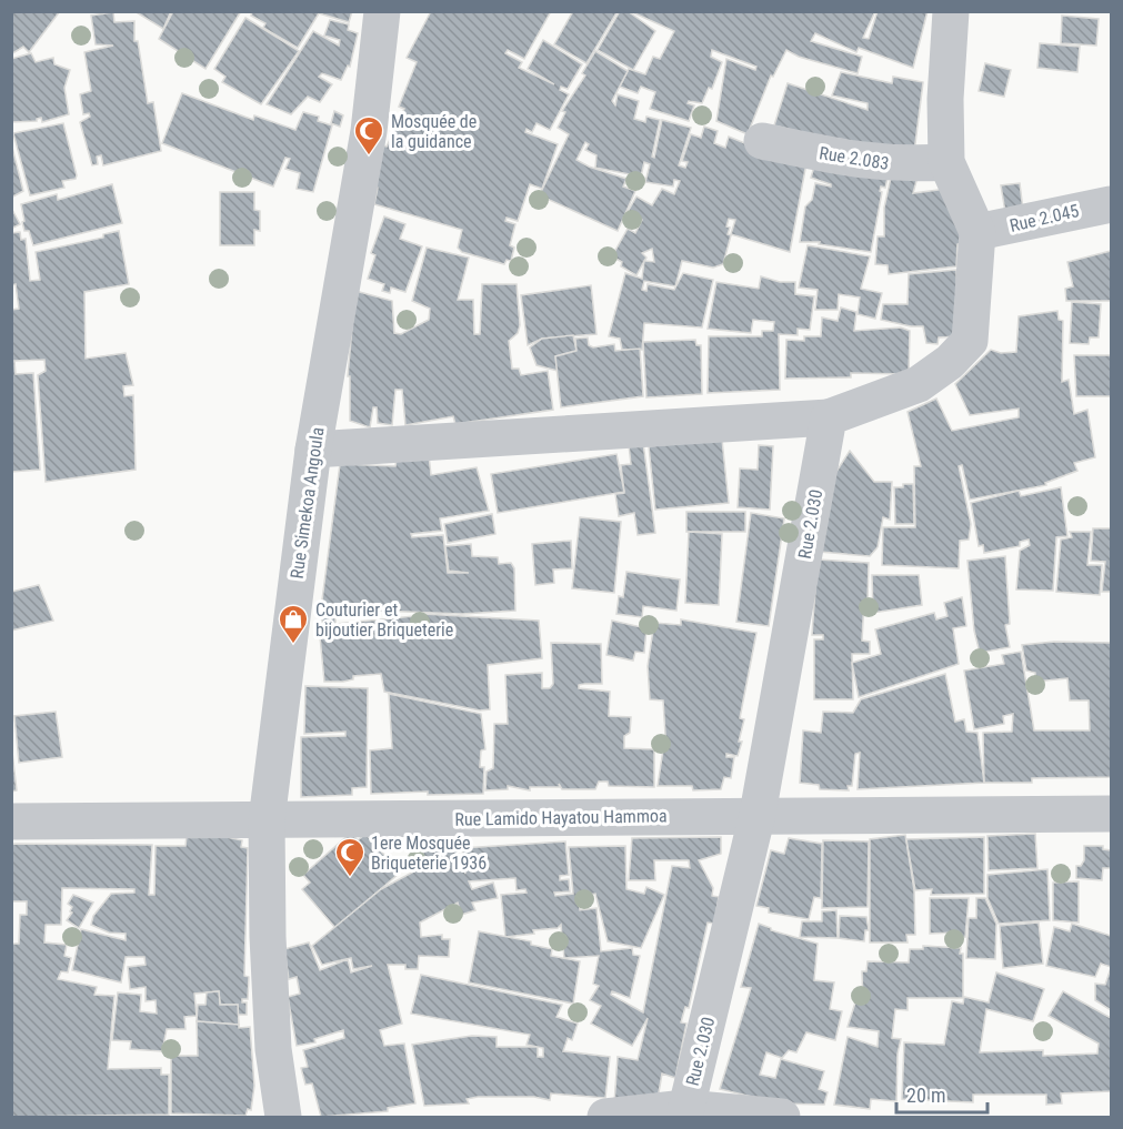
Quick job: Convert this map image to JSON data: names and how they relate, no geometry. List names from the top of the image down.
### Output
{
  "streets": {
    "street": [
      "Rue 2.083",
      "Rue 2.045",
      "Rue Simekoa Angoula",
      "Rue 2.030",
      "Rue Lamido Hayatou Hammoa"
    ]
  },
  "crossings": [
    ["Rue Simekoa Angoula", "Rue Lamido Hayatou Hammoa"],
    ["Rue 2.030", "Rue Lamido Hayatou Hammoa"]
  ],
  "places": {
    "mosque": ["Mosquée de la guidance", "1ere Mosquée Briqueterie 1936"],
    "shop": ["Couturier et bijoutier Briqueterie"]
  },
  "scale_bar": "20 m"
}
